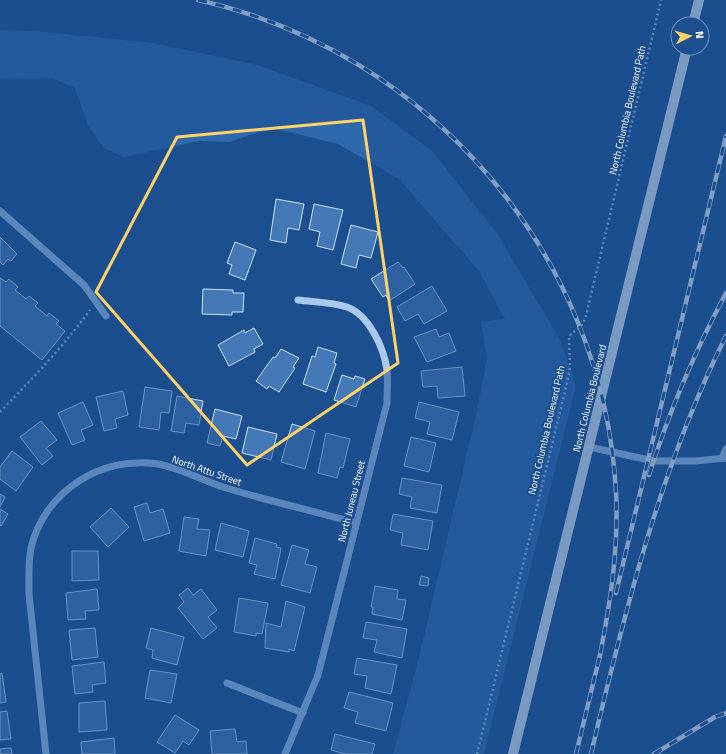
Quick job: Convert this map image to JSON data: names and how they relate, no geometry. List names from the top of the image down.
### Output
{
  "streets": {
    "main road": ["North Columbia Boulevard"],
    "street": ["North Attu Street", "North Juneau Street"],
    "path": ["North Columbia Boulevard Path"]
  },
  "crossings": [
    ["North Attu Street", "North Juneau Street"]
  ],
  "north": "right"
}
